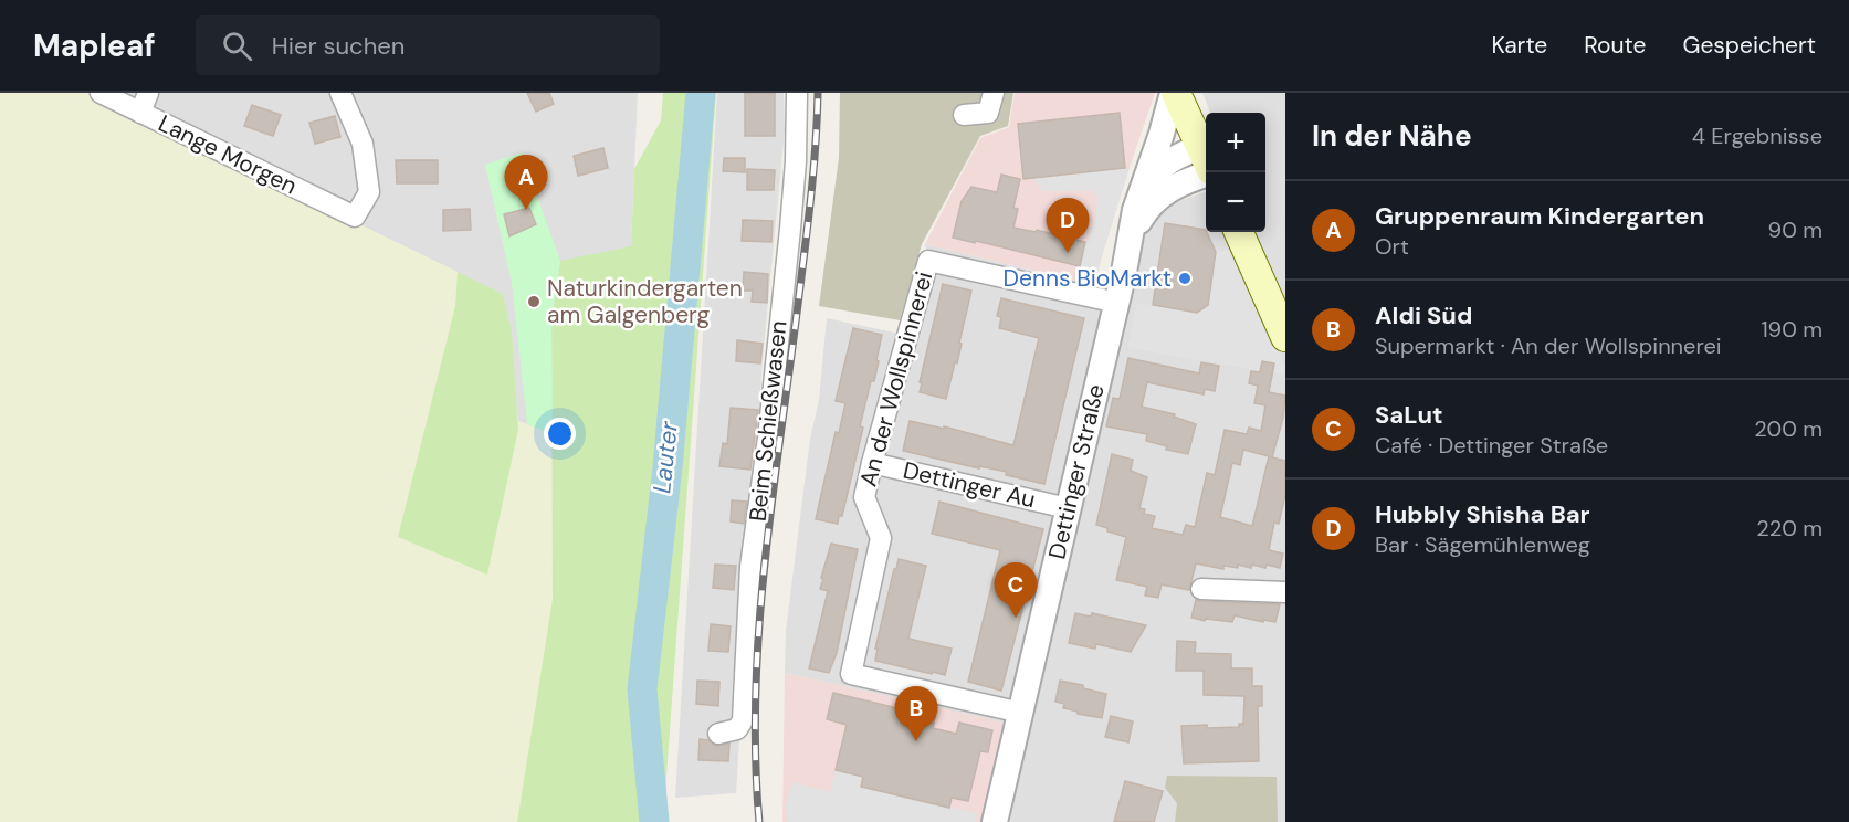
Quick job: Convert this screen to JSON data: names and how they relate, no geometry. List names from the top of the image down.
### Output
{
  "streets": {
    "main road": ["Dettinger Straße"],
    "street": [
      "Lange Morgen",
      "An der Wollspinnerei",
      "Beim Schießwasen",
      "Dettinger Au"
    ]
  },
  "crossings": [
    ["An der Wollspinnerei", "Dettinger Straße"],
    ["An der Wollspinnerei", "Dettinger Au"],
    ["Dettinger Straße", "Dettinger Au"]
  ],
  "water": ["Lauter"],
  "places": ["Denns BioMarkt", "Naturkindergarten am Galgenberg"],
  "page": {
    "header": "Mapleaf",
    "search": "Hier suchen",
    "nav": ["Karte", "Route", "Gespeichert"],
    "heading": ["In der Nähe", "4 Ergebnisse"],
    "map_buttons": ["+", "−"],
    "pins": [
      "A",
      "D",
      "C",
      "B"
    ],
    "list": [
      {
        "mark": "A",
        "name": "Gruppenraum Kindergarten",
        "note": "Ort",
        "value": "90 m"
      },
      {
        "mark": "B",
        "name": "Aldi Süd",
        "note": "Supermarkt · An der Wollspinnerei",
        "value": "190 m"
      },
      {
        "mark": "C",
        "name": "SaLut",
        "note": "Café · Dettinger Straße",
        "value": "200 m"
      },
      {
        "mark": "D",
        "name": "Hubbly Shisha Bar",
        "note": "Bar · Sägemühlenweg",
        "value": "220 m"
      }
    ]
  }
}
